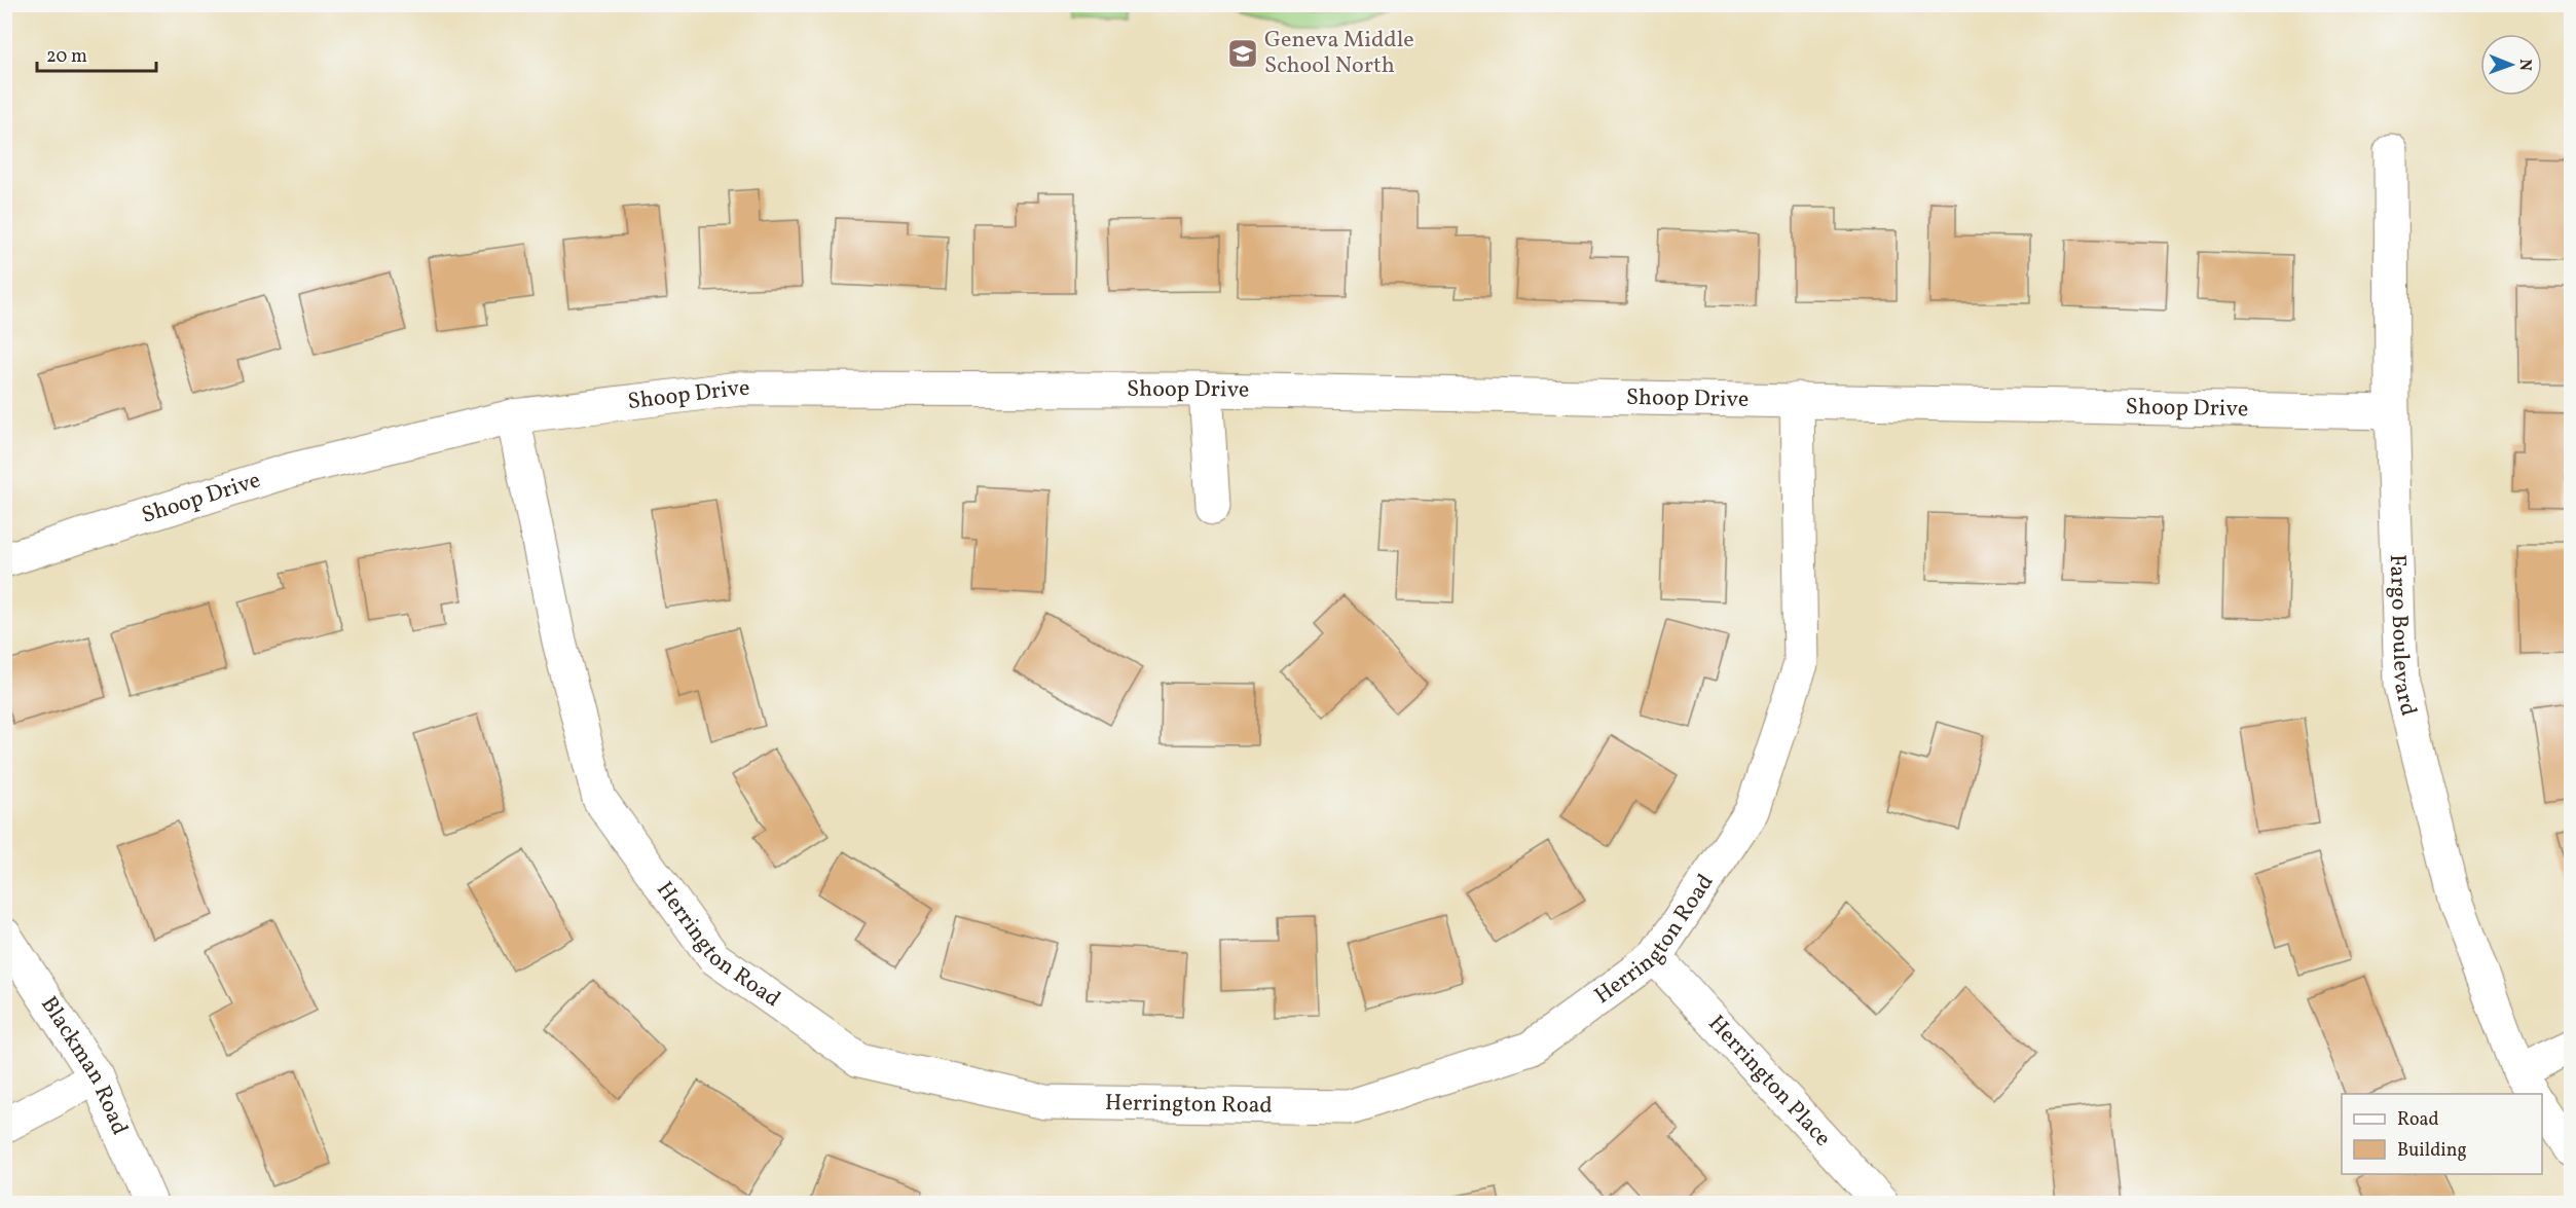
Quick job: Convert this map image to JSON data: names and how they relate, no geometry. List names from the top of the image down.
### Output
{
  "streets": {
    "street": [
      "Shoop Drive",
      "Fargo Boulevard",
      "Herrington Road",
      "Blackman Road",
      "Herrington Place"
    ]
  },
  "crossings": [
    ["Shoop Drive", "Fargo Boulevard"],
    ["Shoop Drive", "Herrington Road"],
    ["Herrington Road", "Herrington Place"]
  ],
  "places": {
    "school or university": ["Geneva Middle School North"]
  },
  "legend": ["Road", "Building"],
  "scale_bar": "20 m",
  "north": "right"
}
